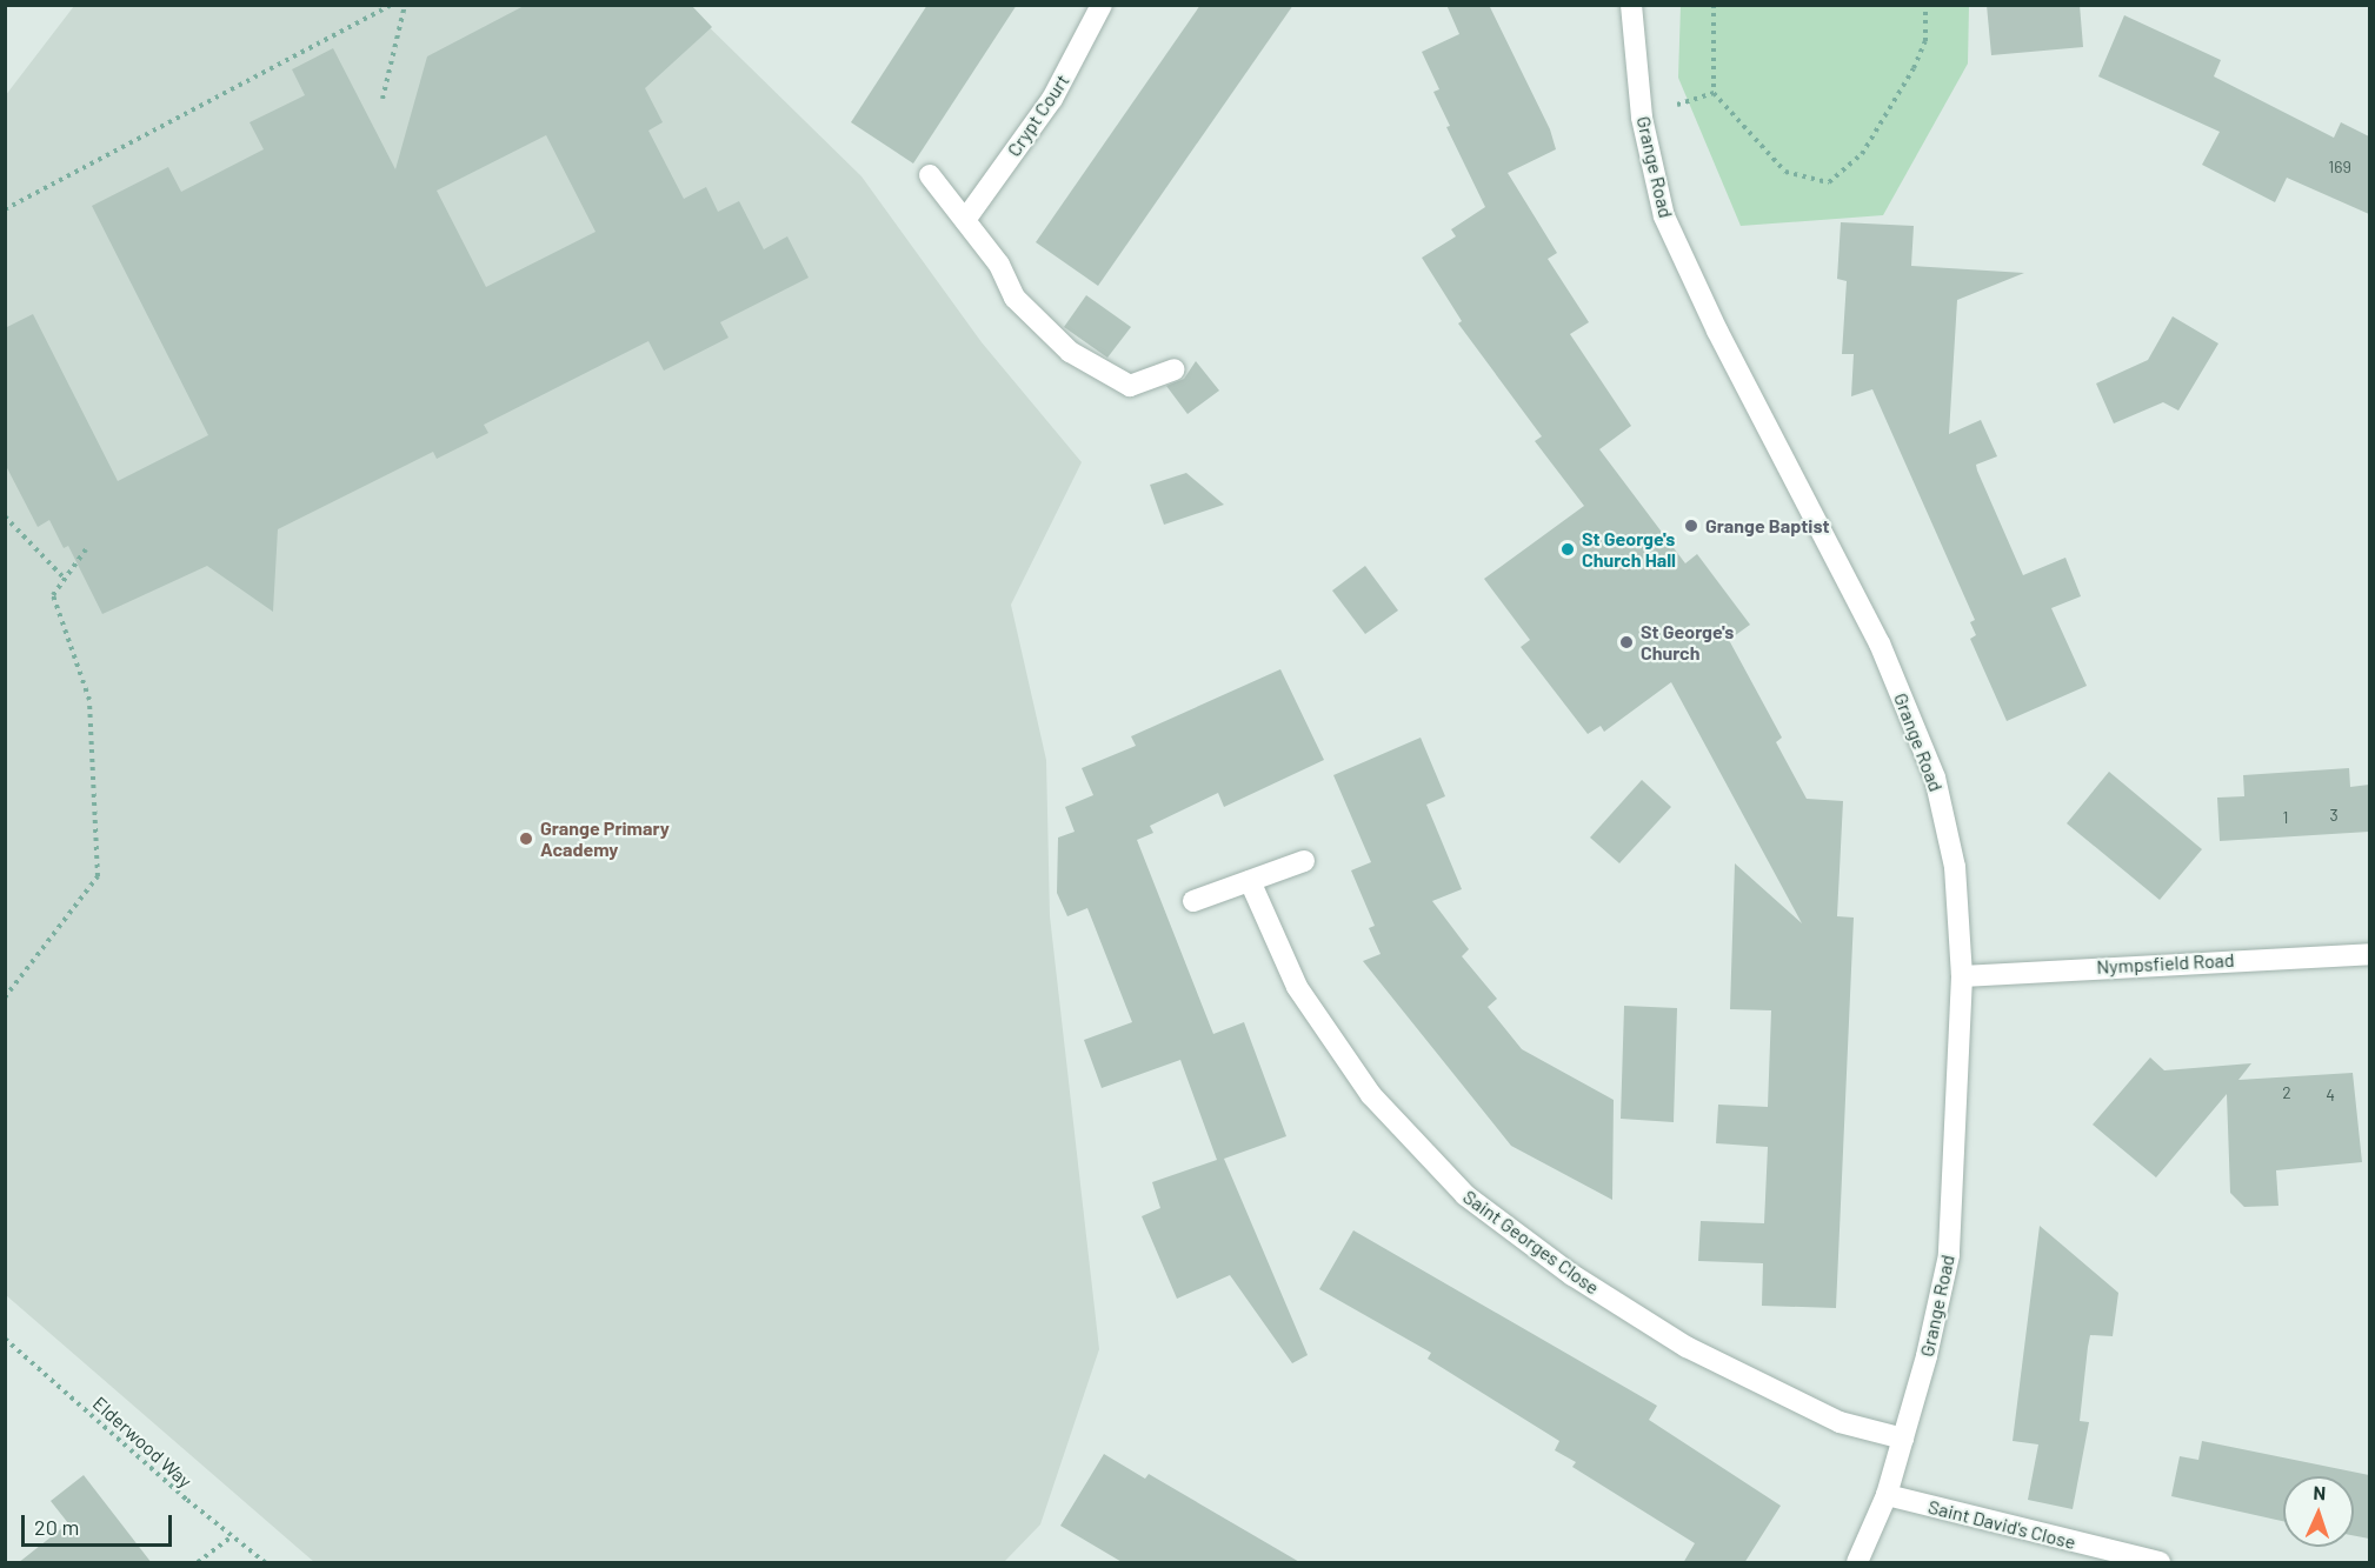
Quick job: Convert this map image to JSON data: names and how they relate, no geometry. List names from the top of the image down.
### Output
{
  "streets": {
    "street": [
      "Crypt Court",
      "Grange Road",
      "Nympsfield Road",
      "Saint Georges Close",
      "Saint David's Close"
    ],
    "path": ["Elderwood Way"]
  },
  "crossings": [
    ["Grange Road", "Nympsfield Road"],
    ["Grange Road", "Saint Georges Close"],
    ["Grange Road", "Saint David's Close"]
  ],
  "places": [
    "Grange Baptist",
    "St George's Church Hall",
    "St George's Church",
    "Grange Primary Academy"
  ],
  "house_numbers": [
    "169",
    "3",
    "1",
    "2",
    "4"
  ],
  "scale_bar": "20 m",
  "north": "top"
}
